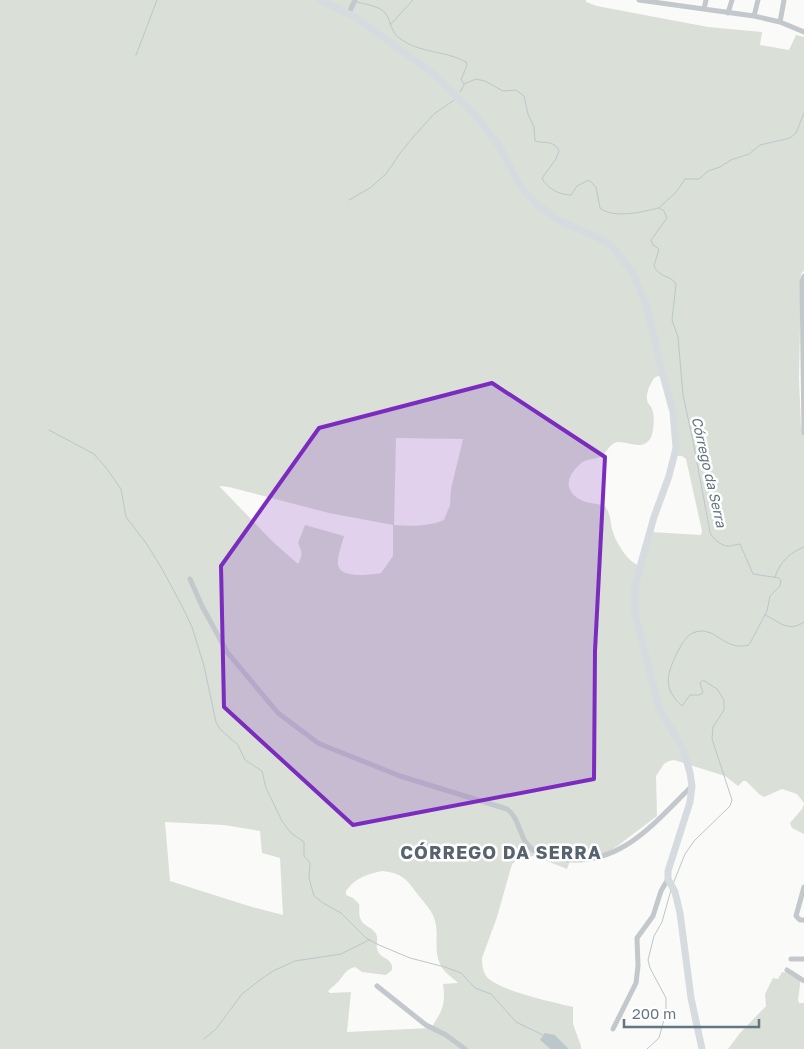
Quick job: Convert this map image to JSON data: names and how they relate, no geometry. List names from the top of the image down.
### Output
{
  "districts": ["CÓRREGO DA SERRA"],
  "water": ["Córrego da Serra"],
  "scale_bar": "200 m"
}
